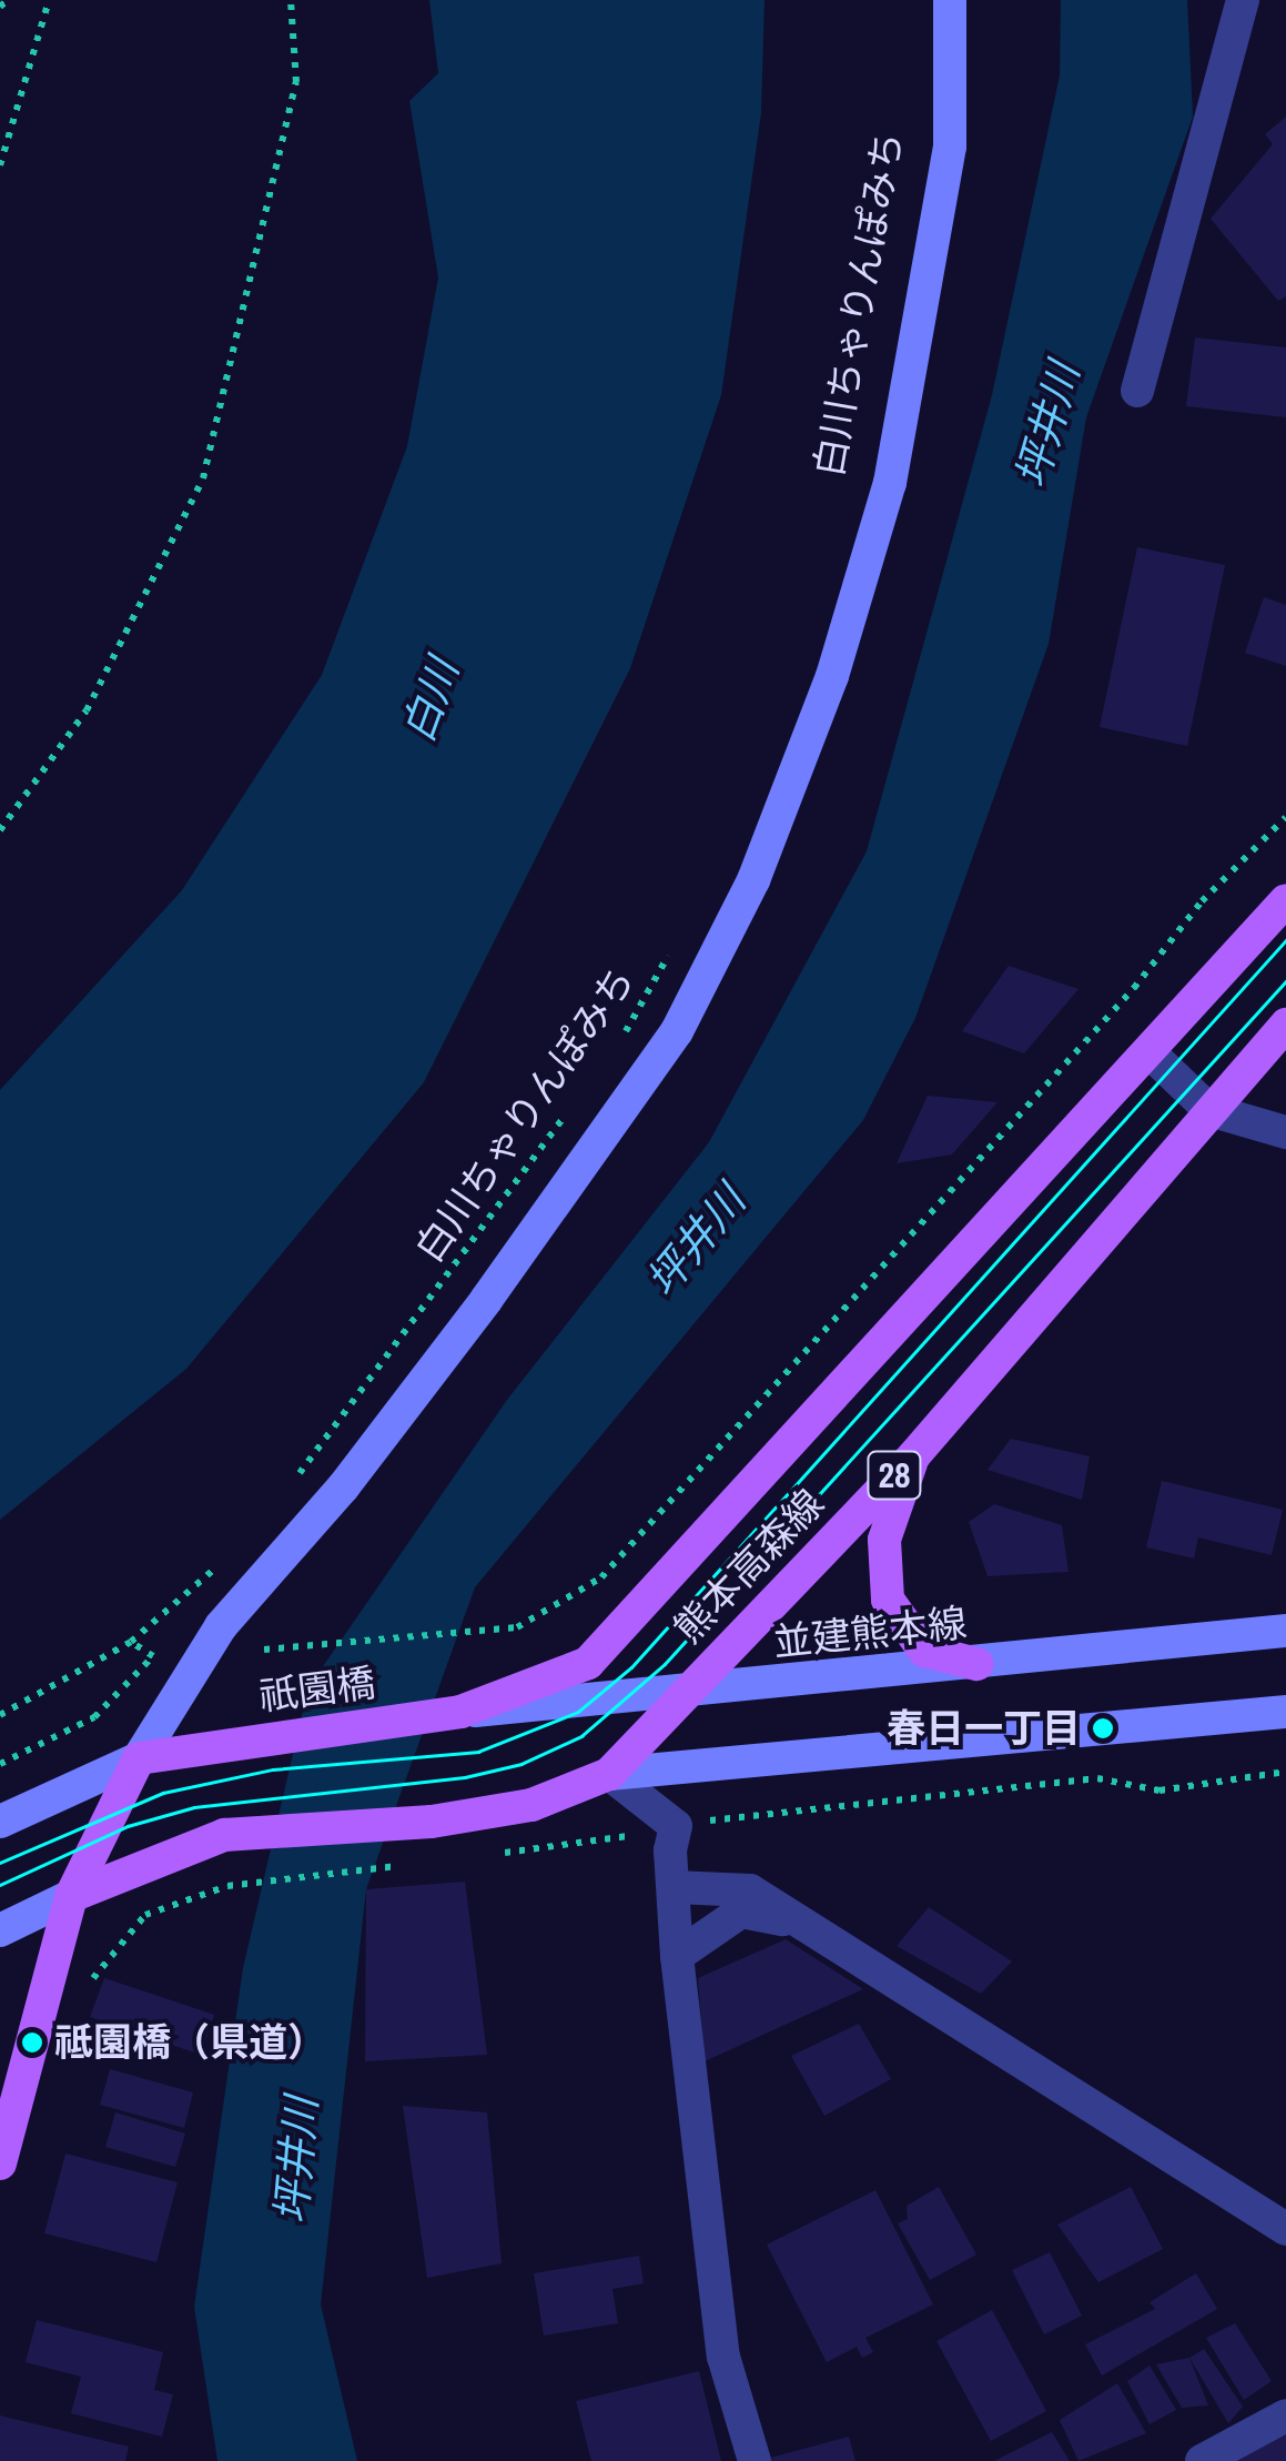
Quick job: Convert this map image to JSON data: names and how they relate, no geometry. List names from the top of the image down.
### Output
{
  "streets": {
    "main road": ["28", "熊本高森線", "祇園橋"],
    "street": ["並建熊本線"],
    "path": ["白川ちゃりんぽみち"]
  },
  "crossings": [
    ["熊本高森線", "並建熊本線"],
    ["熊本高森線", "祇園橋"],
    ["並建熊本線", "祇園橋"]
  ],
  "water": ["坪井川", "白川"],
  "places": ["春日一丁目", "祗園橋（県道）"]
}
